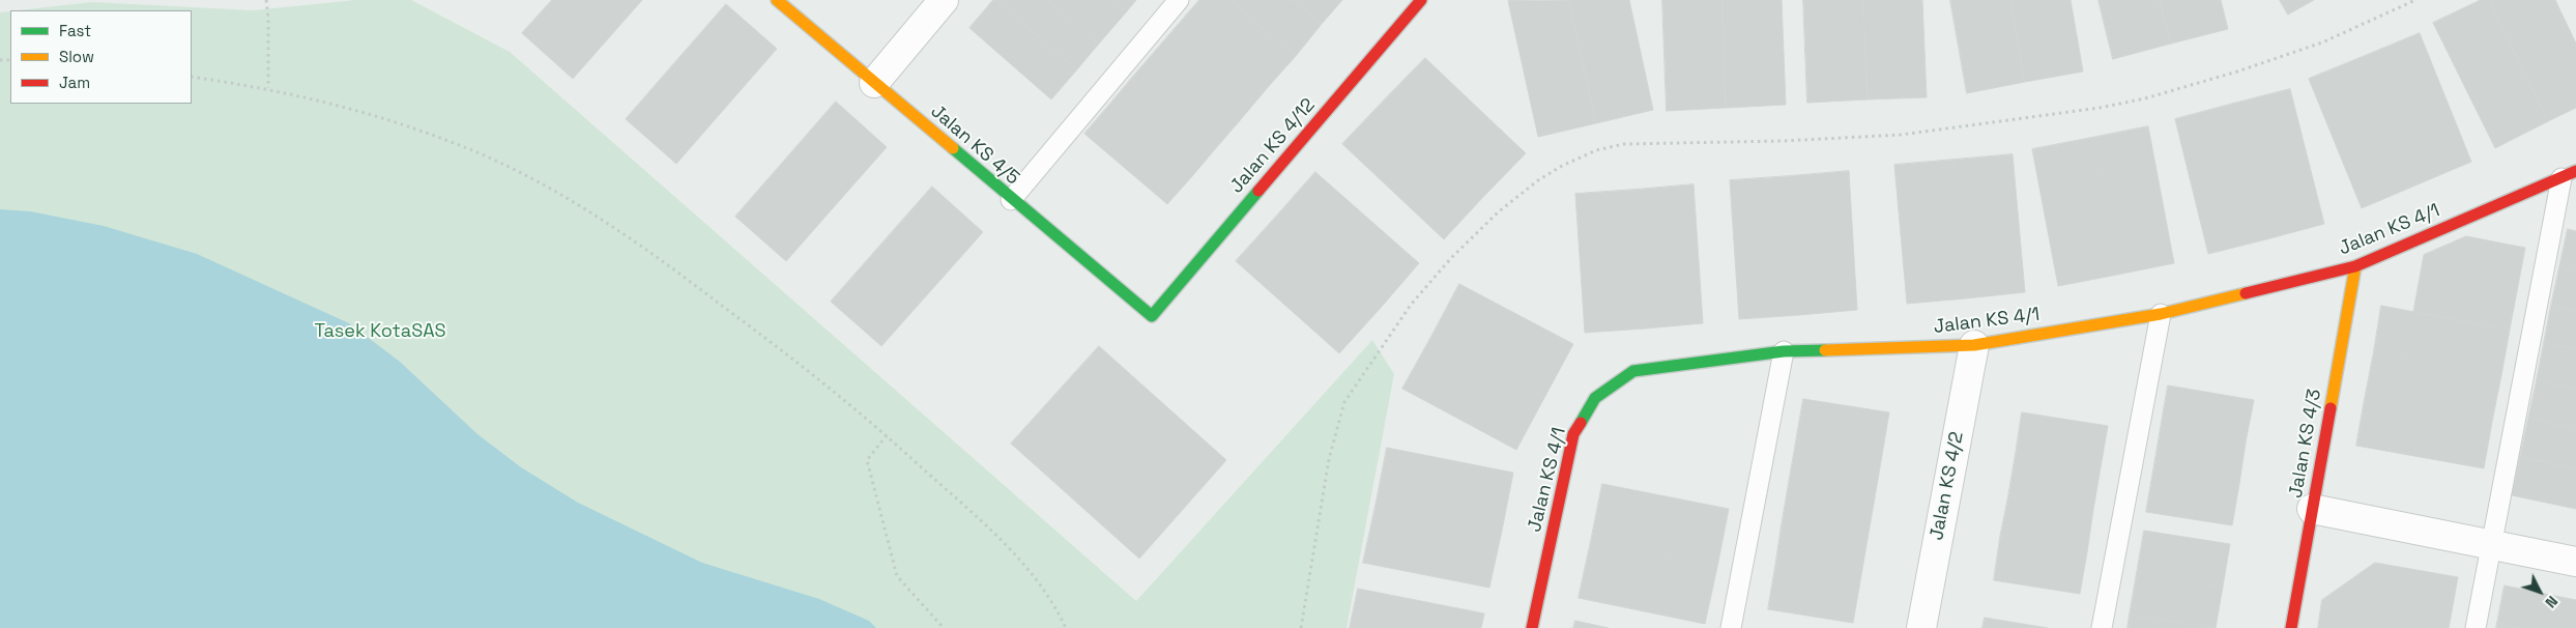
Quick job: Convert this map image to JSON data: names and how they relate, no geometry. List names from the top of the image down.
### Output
{
  "streets": {
    "street": [
      "Jalan KS 4/5",
      "Jalan KS 4/12",
      "Jalan KS 4/1",
      "Jalan KS 4/3",
      "Jalan KS 4/2"
    ]
  },
  "crossings": [
    ["Jalan KS 4/5", "Jalan KS 4/12"],
    ["Jalan KS 4/1", "Jalan KS 4/3"],
    ["Jalan KS 4/1", "Jalan KS 4/2"]
  ],
  "parks": ["Tasek KotaSAS"],
  "legend": ["Fast", "Slow", "Jam"],
  "north": "bottom right"
}
